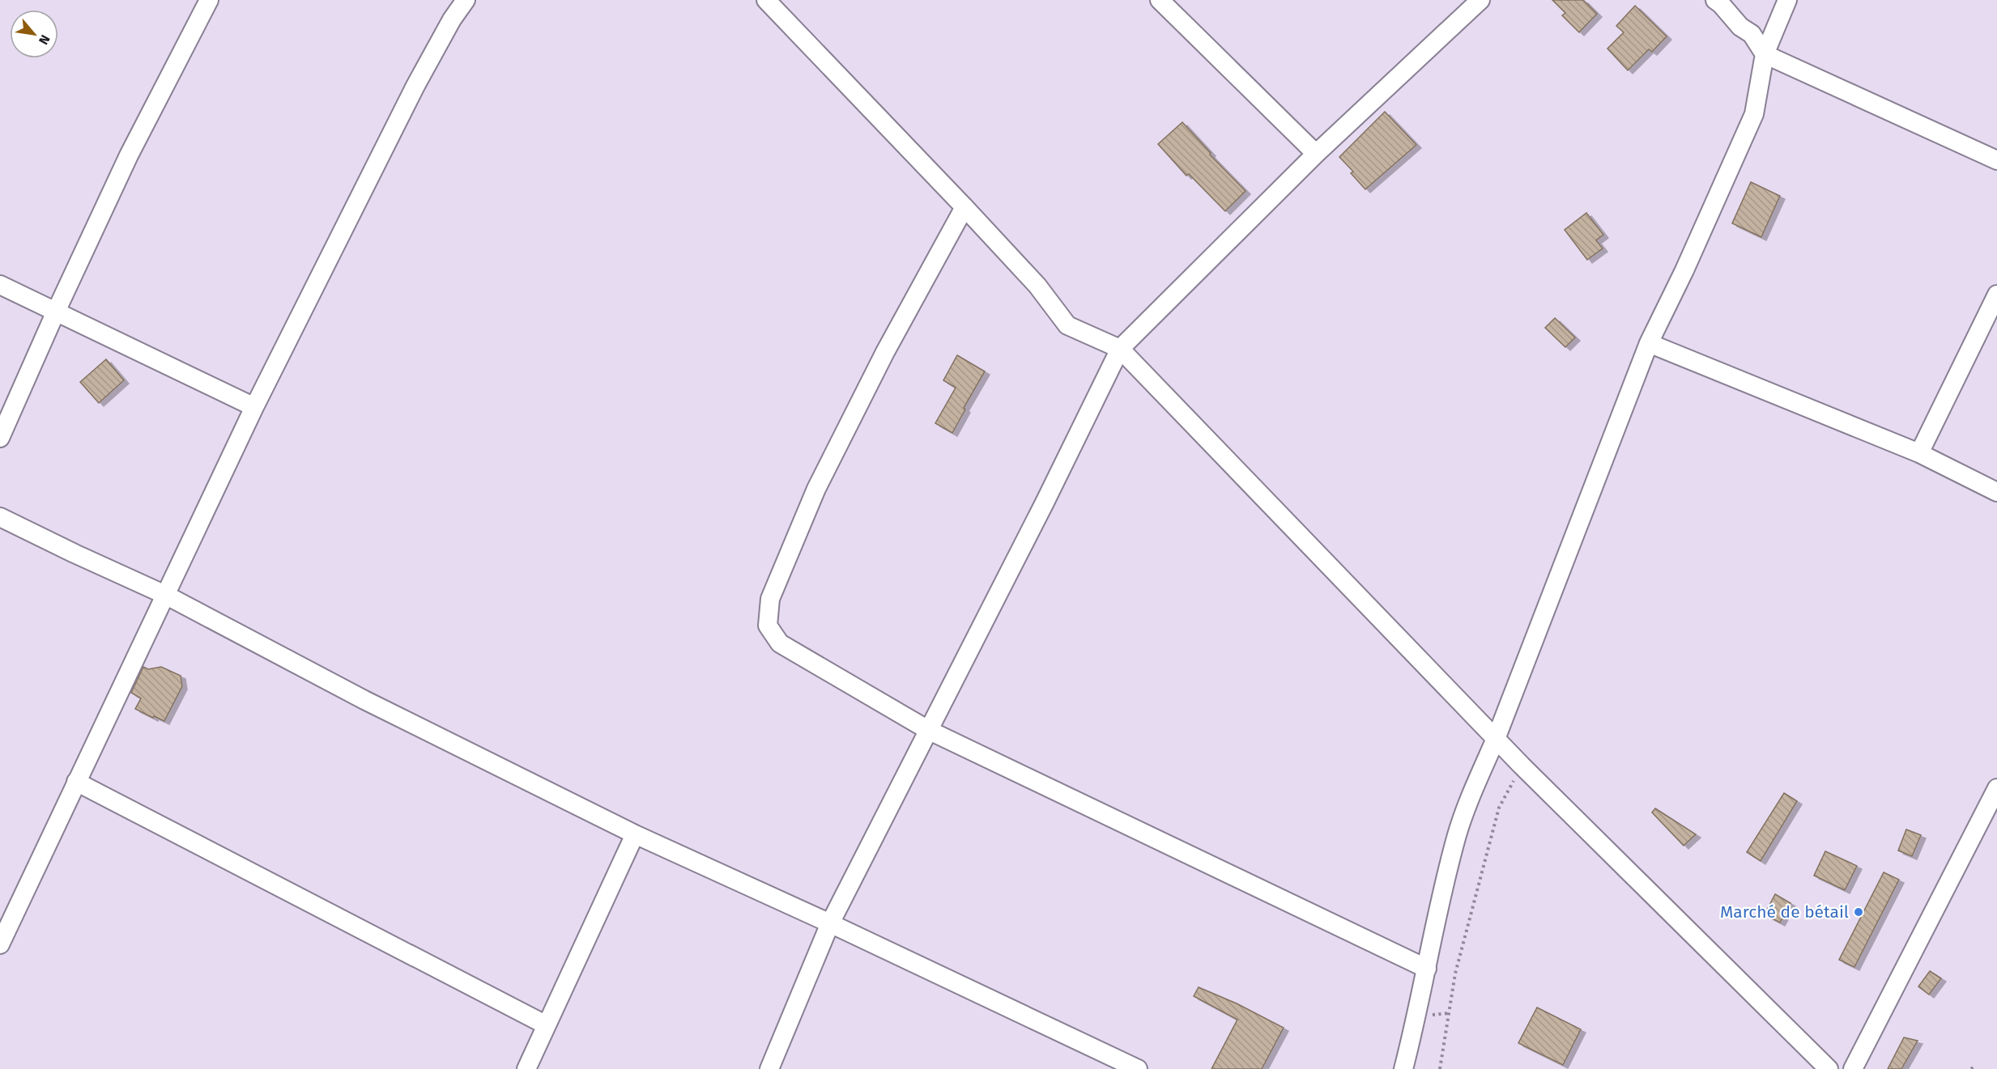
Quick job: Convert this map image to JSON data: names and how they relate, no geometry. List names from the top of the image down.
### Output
{
  "places": ["Marché de bétail"],
  "north": "bottom right"
}
